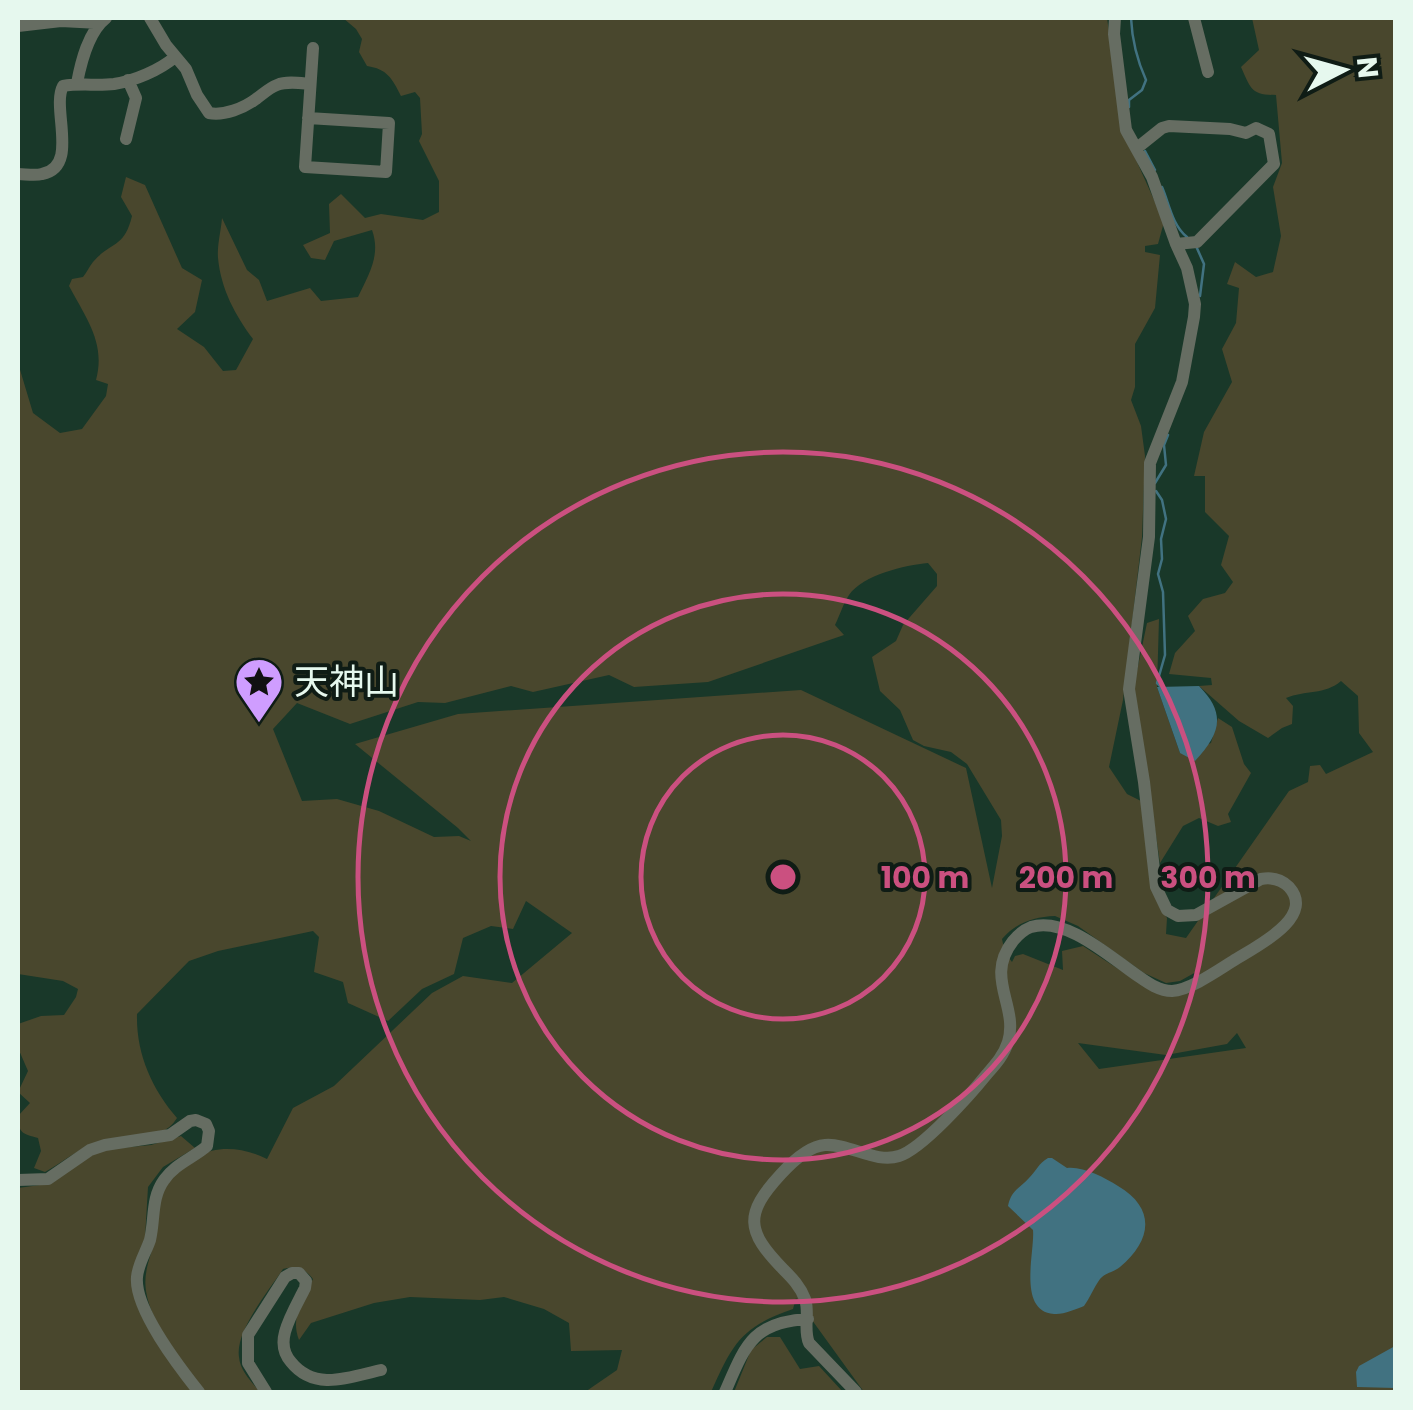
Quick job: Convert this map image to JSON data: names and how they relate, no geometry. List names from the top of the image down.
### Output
{
  "places": {
    "place": ["天神山"]
  },
  "north": "right",
  "rings": ["100 m", "200 m", "300 m"]
}
